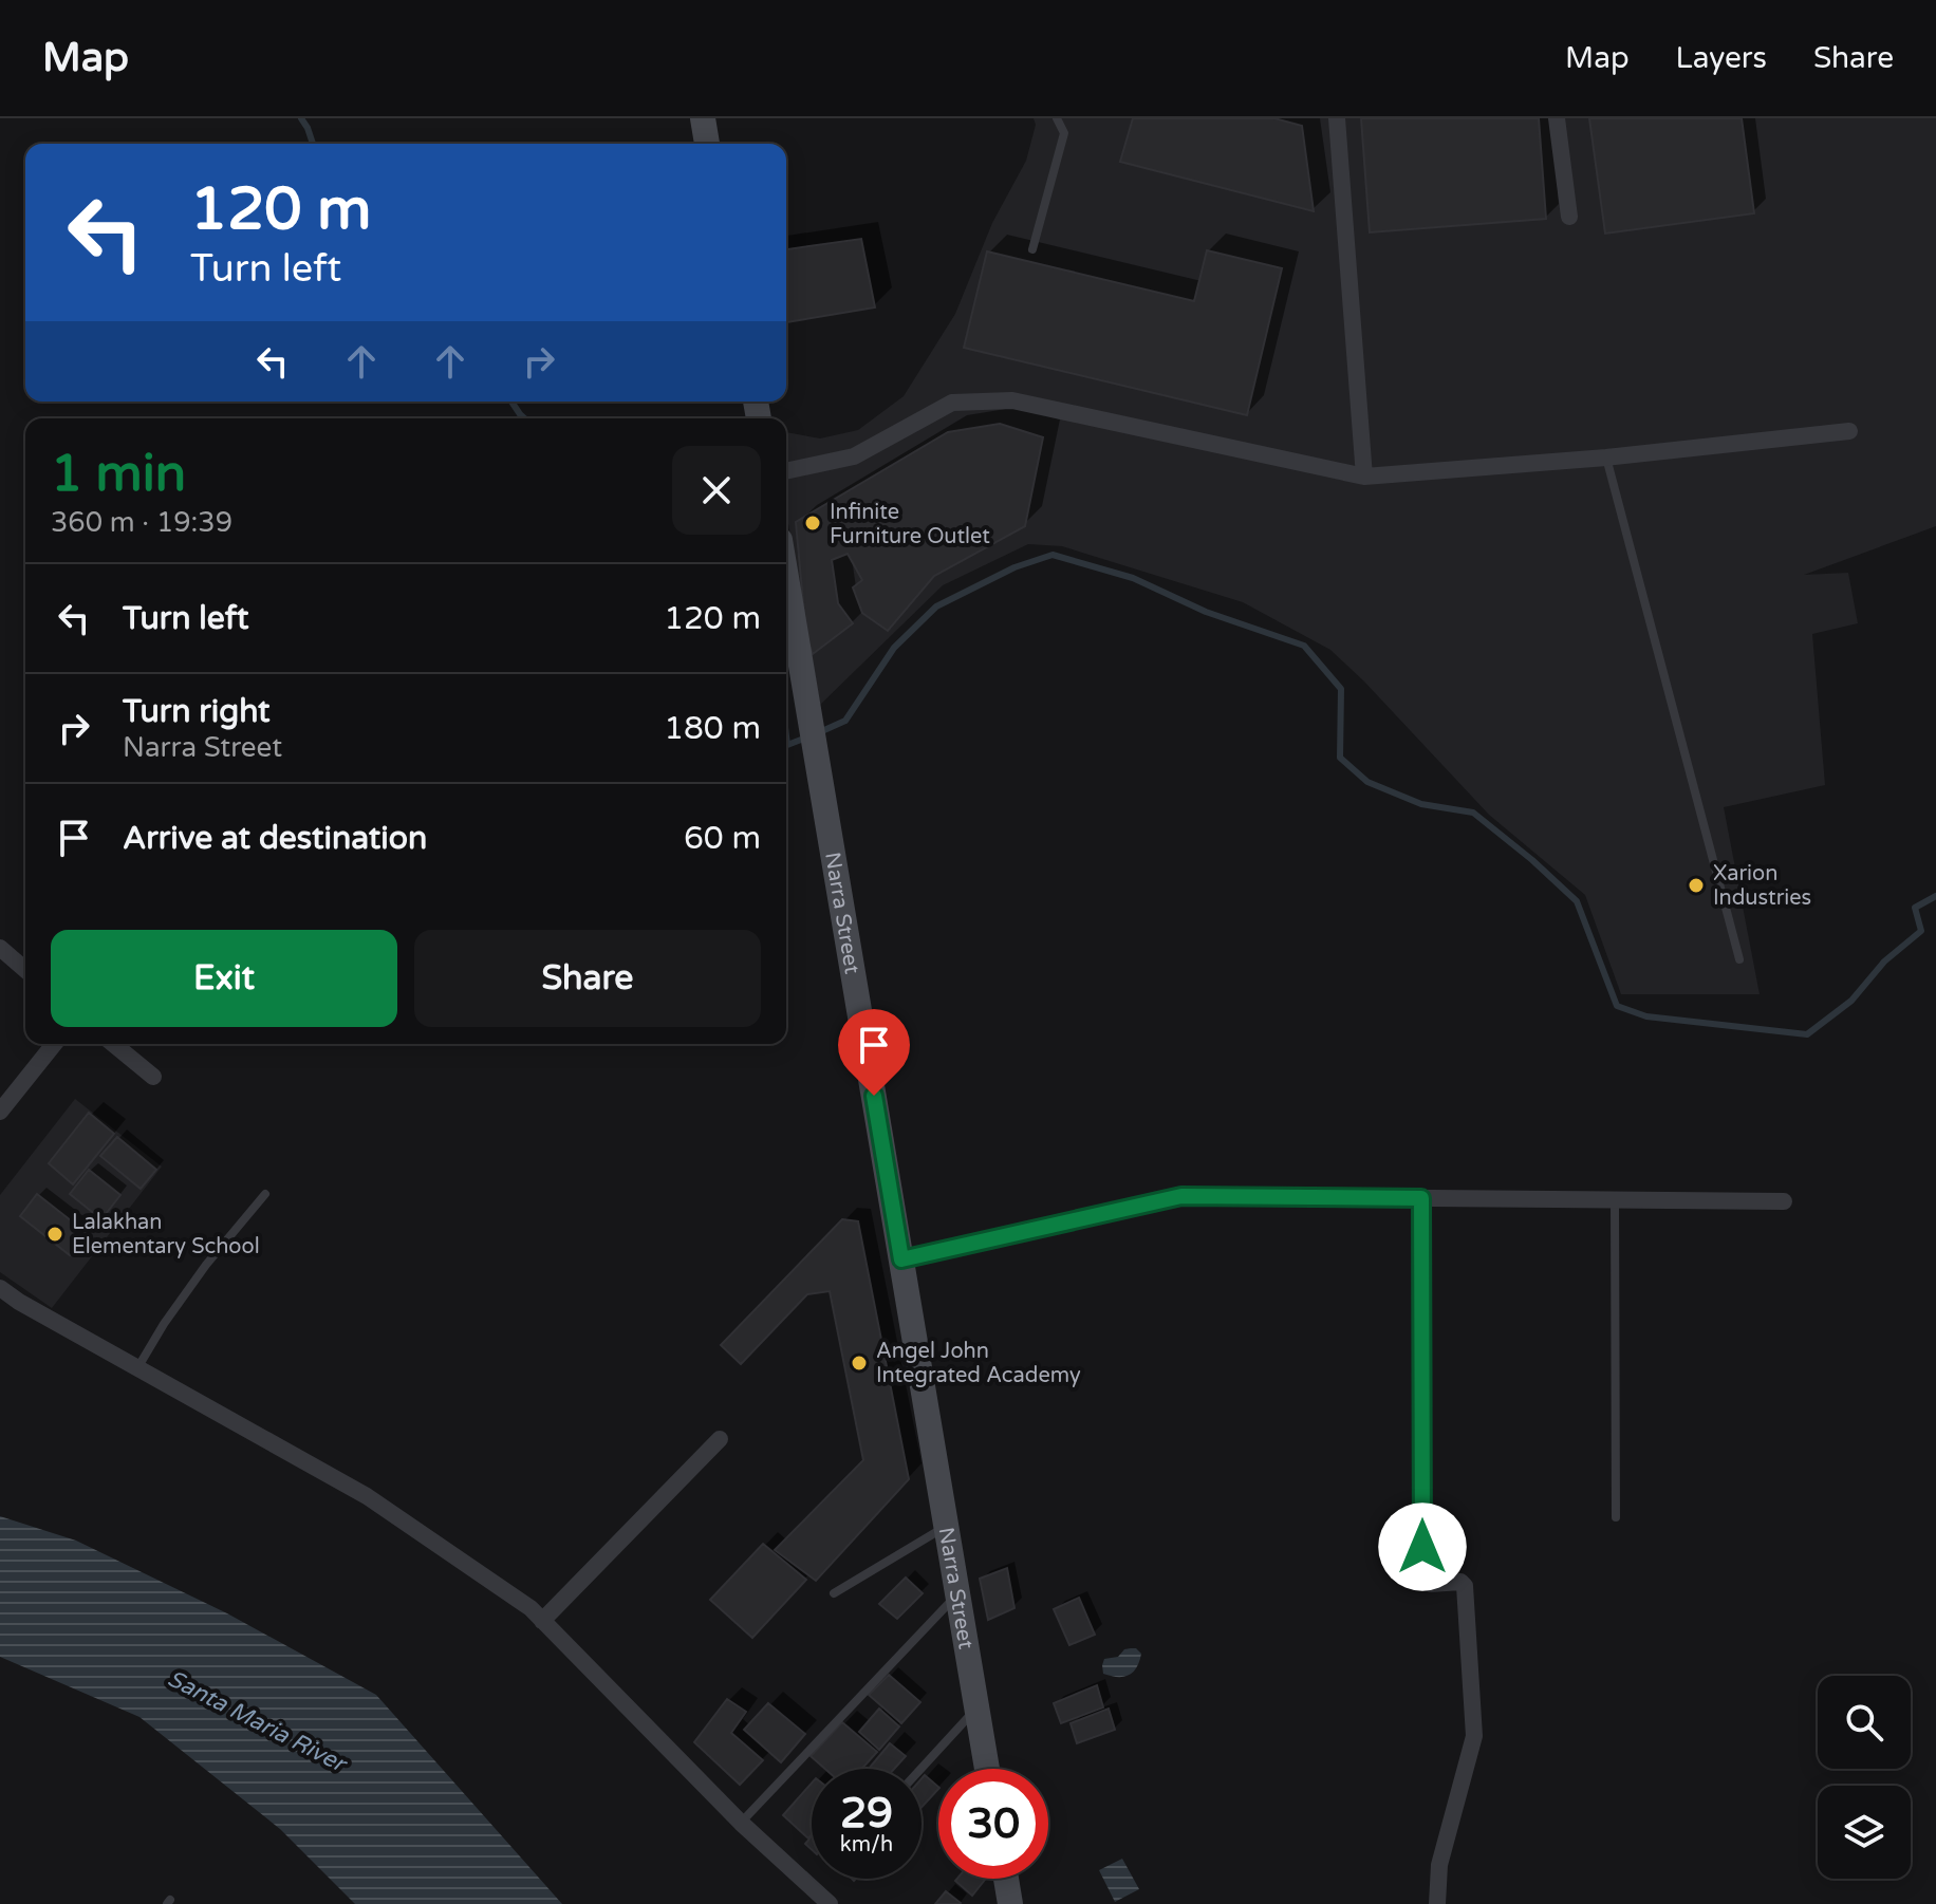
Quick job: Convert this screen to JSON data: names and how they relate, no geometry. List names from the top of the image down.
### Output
{
  "streets": {
    "main road": ["Narra Street"]
  },
  "water": ["Santa Maria River"],
  "places": [
    "Infinite Furniture Outlet",
    "Xarion Industries",
    "Lalakhan Elementary School",
    "Angel John Integrated Academy"
  ],
  "page": {
    "header": "Map",
    "nav": ["Map", "Layers", "Share"],
    "turn": ["120 m", "Turn left"],
    "heading": ["1 min", "360 m · 19:39"],
    "list": [
      {
        "name": "Turn left",
        "value": "120 m"
      },
      {
        "name": "Turn right",
        "note": "Narra Street",
        "value": "180 m"
      },
      {
        "name": "Arrive at destination",
        "value": "60 m"
      }
    ],
    "buttons": ["Exit", "Share"],
    "speed": "29 km/h",
    "limit": "30"
  }
}
